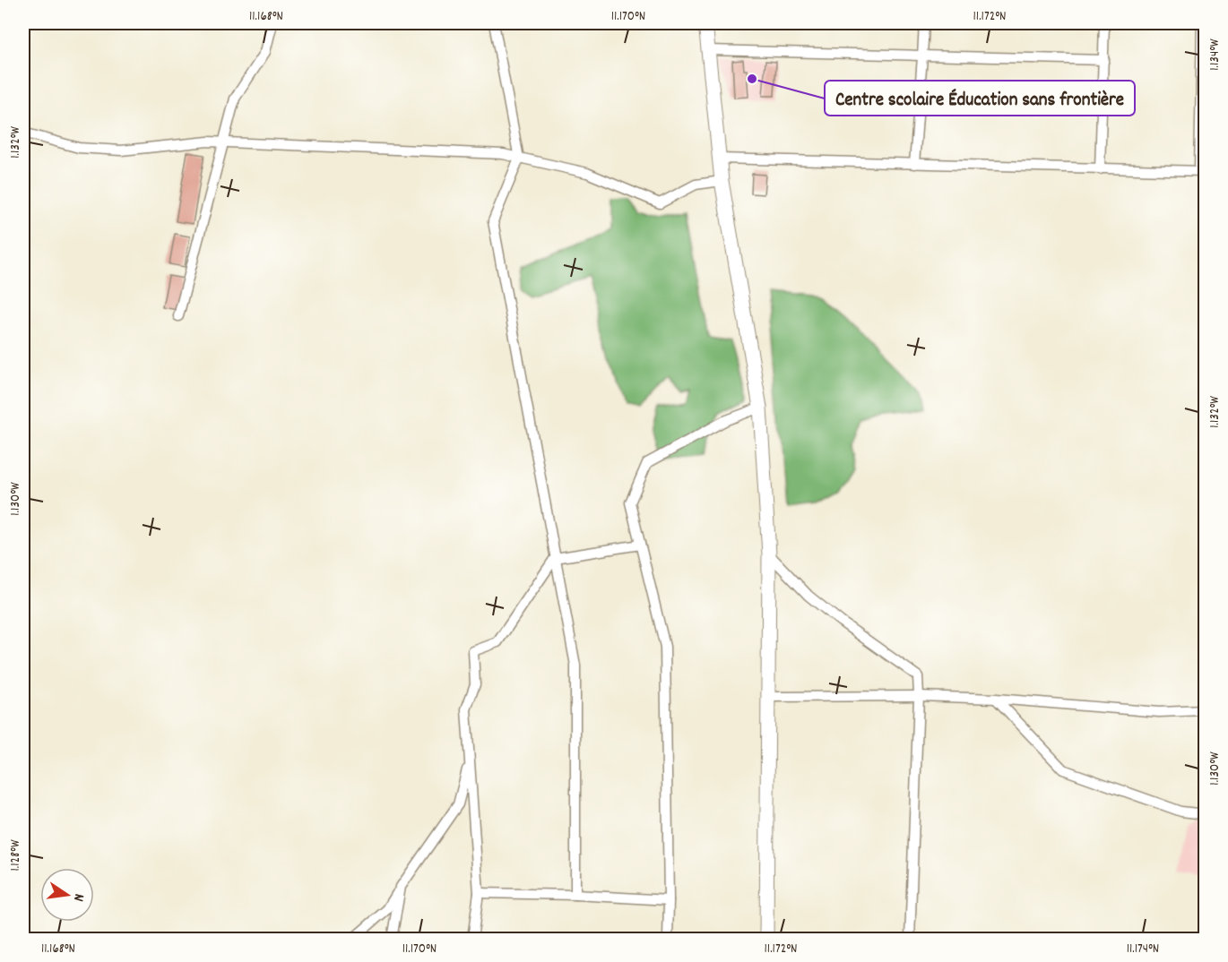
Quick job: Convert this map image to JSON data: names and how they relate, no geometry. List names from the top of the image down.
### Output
{
  "places": ["Centre scolaire Éducation sans frontière"],
  "north": "right",
  "coordinates": [
    "11.168°N",
    "11.170°N",
    "11.172°N",
    "1.134°W",
    "1.132°W",
    "1.130°W",
    "1.128°W",
    "11.174°N"
  ]
}
